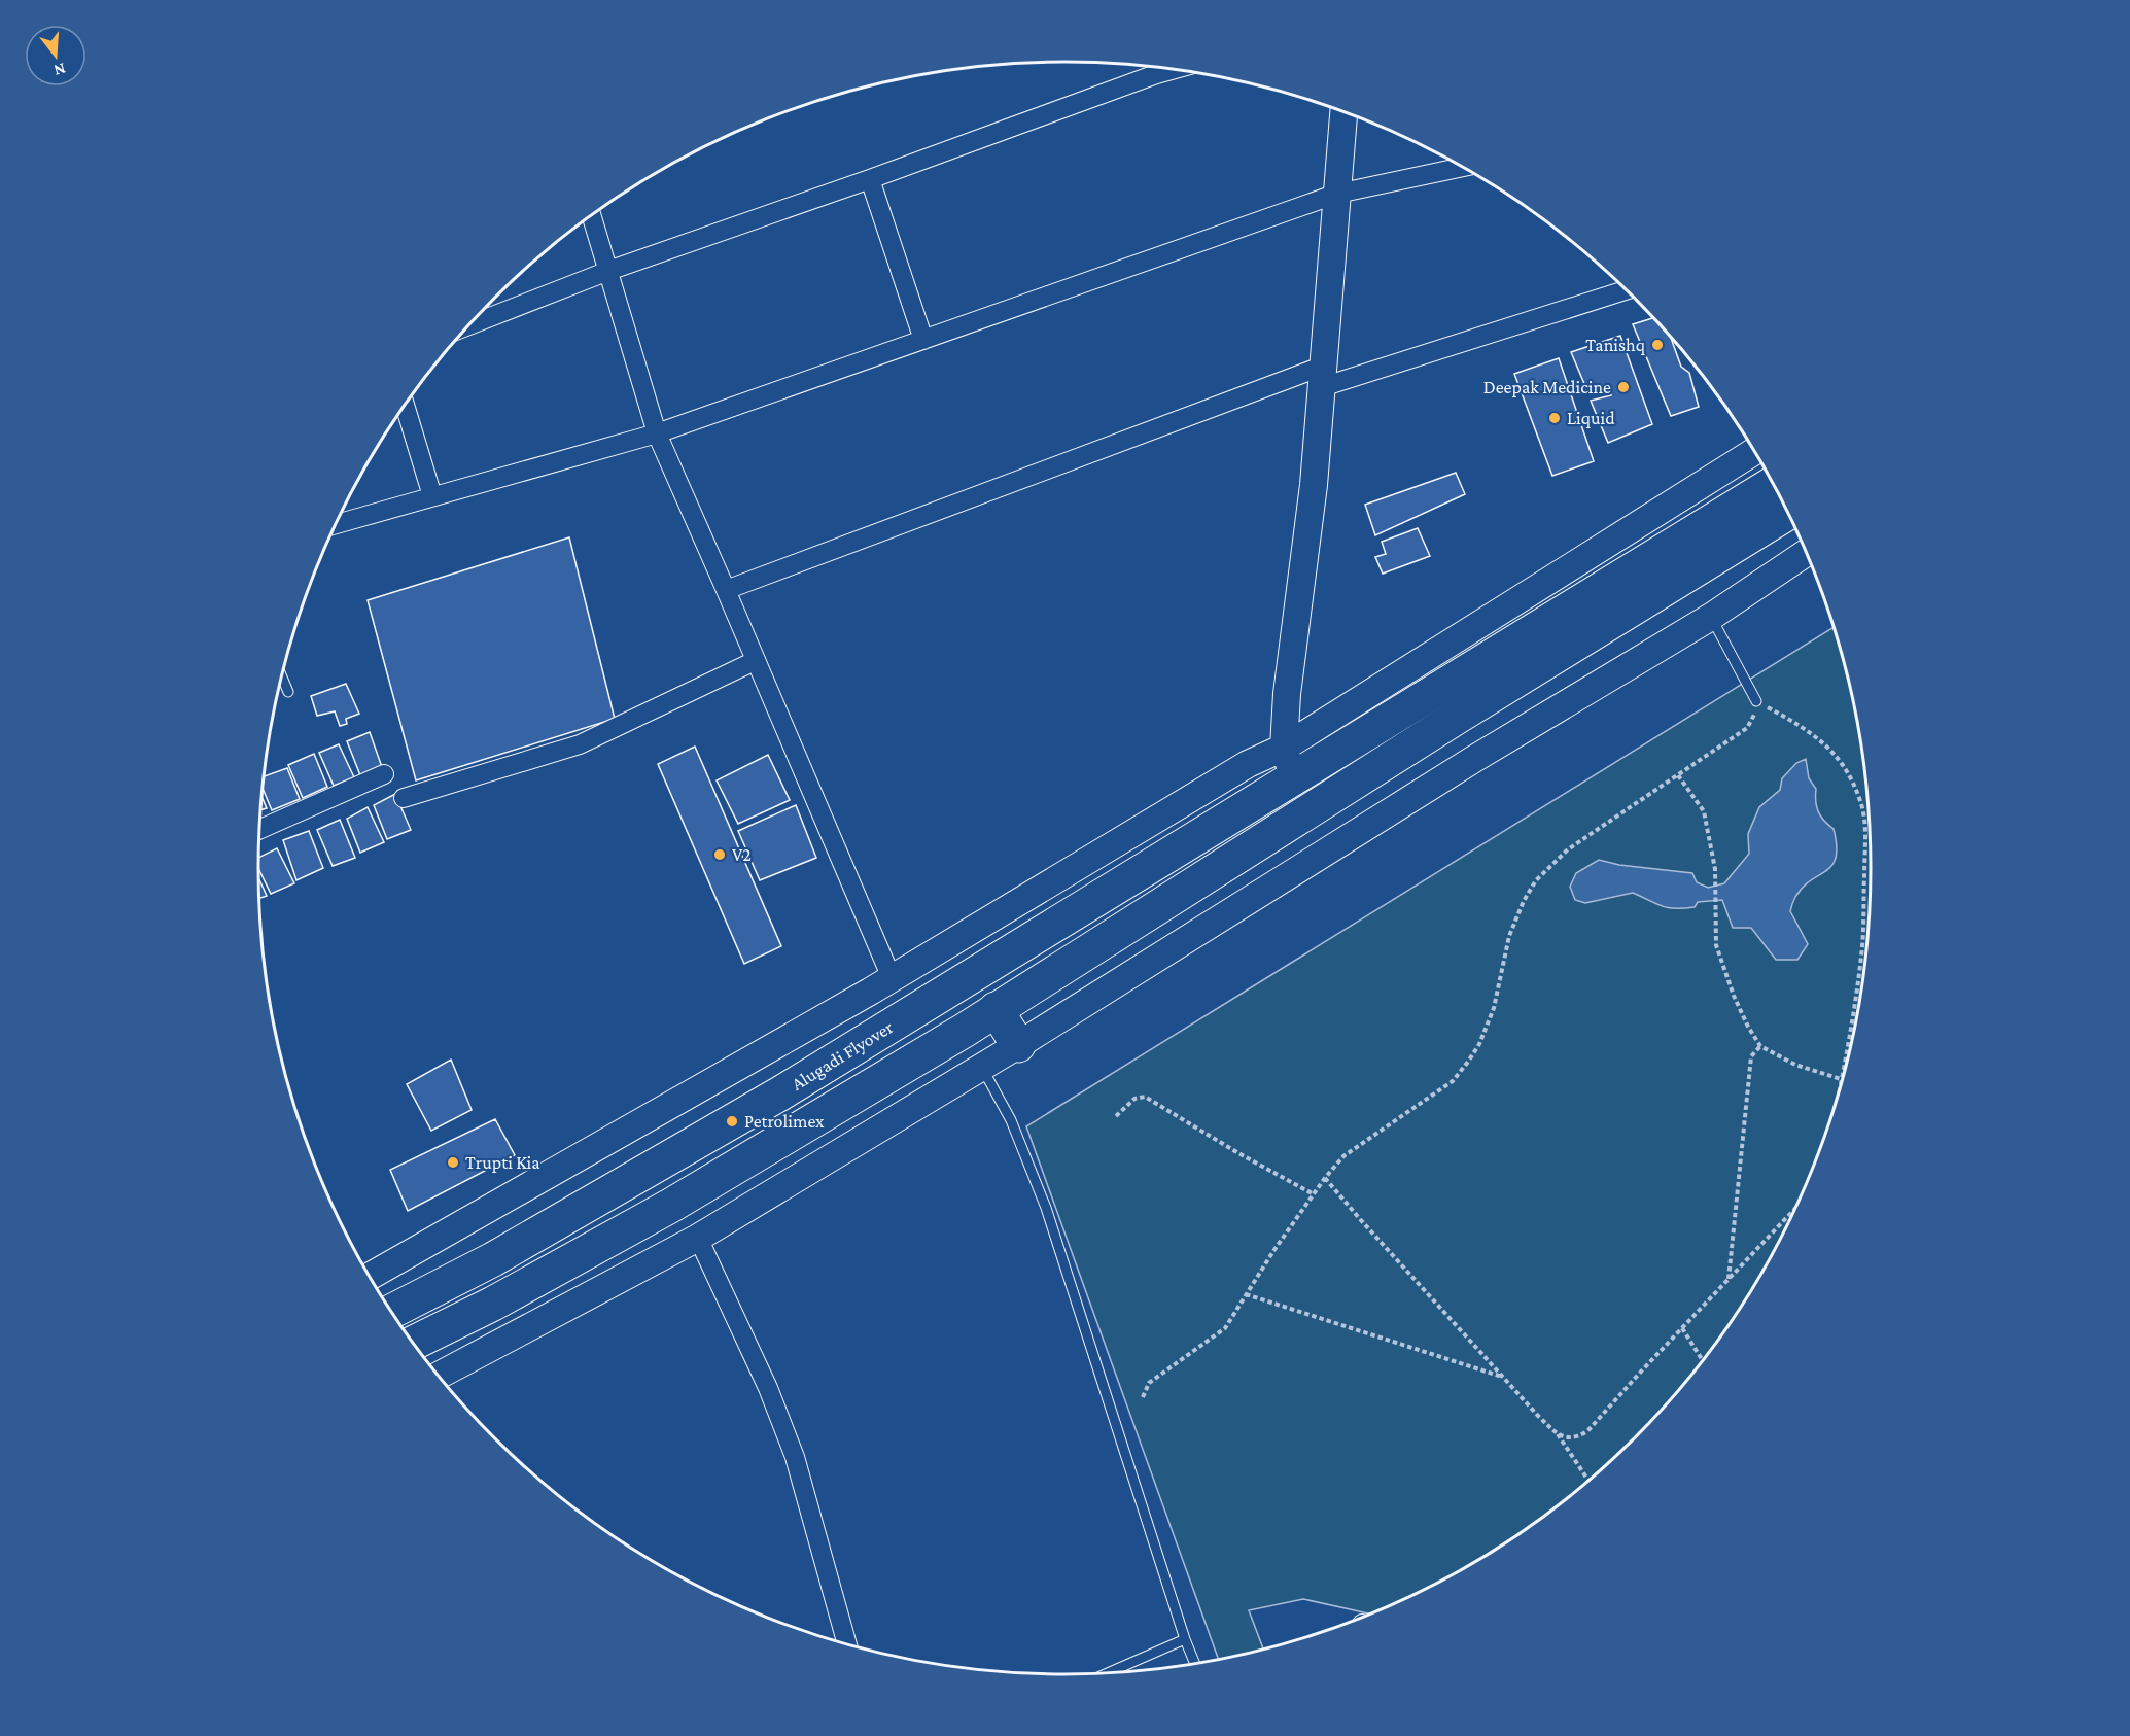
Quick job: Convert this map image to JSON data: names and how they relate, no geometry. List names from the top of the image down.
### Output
{
  "streets": {
    "highway": ["Alugadi Flyover"]
  },
  "places": [
    "Tanishq",
    "Deepak Medicine",
    "Liquid",
    "V2",
    "Petrolimex",
    "Trupti Kia"
  ],
  "north": "bottom"
}
